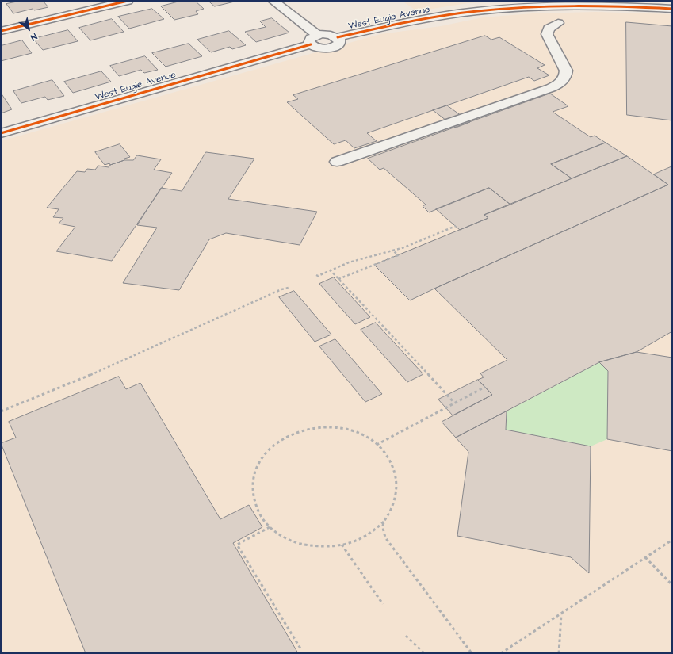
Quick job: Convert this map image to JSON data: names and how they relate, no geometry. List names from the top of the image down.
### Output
{
  "streets": {
    "street": ["West Eugie Avenue"]
  },
  "north": "bottom right"
}
